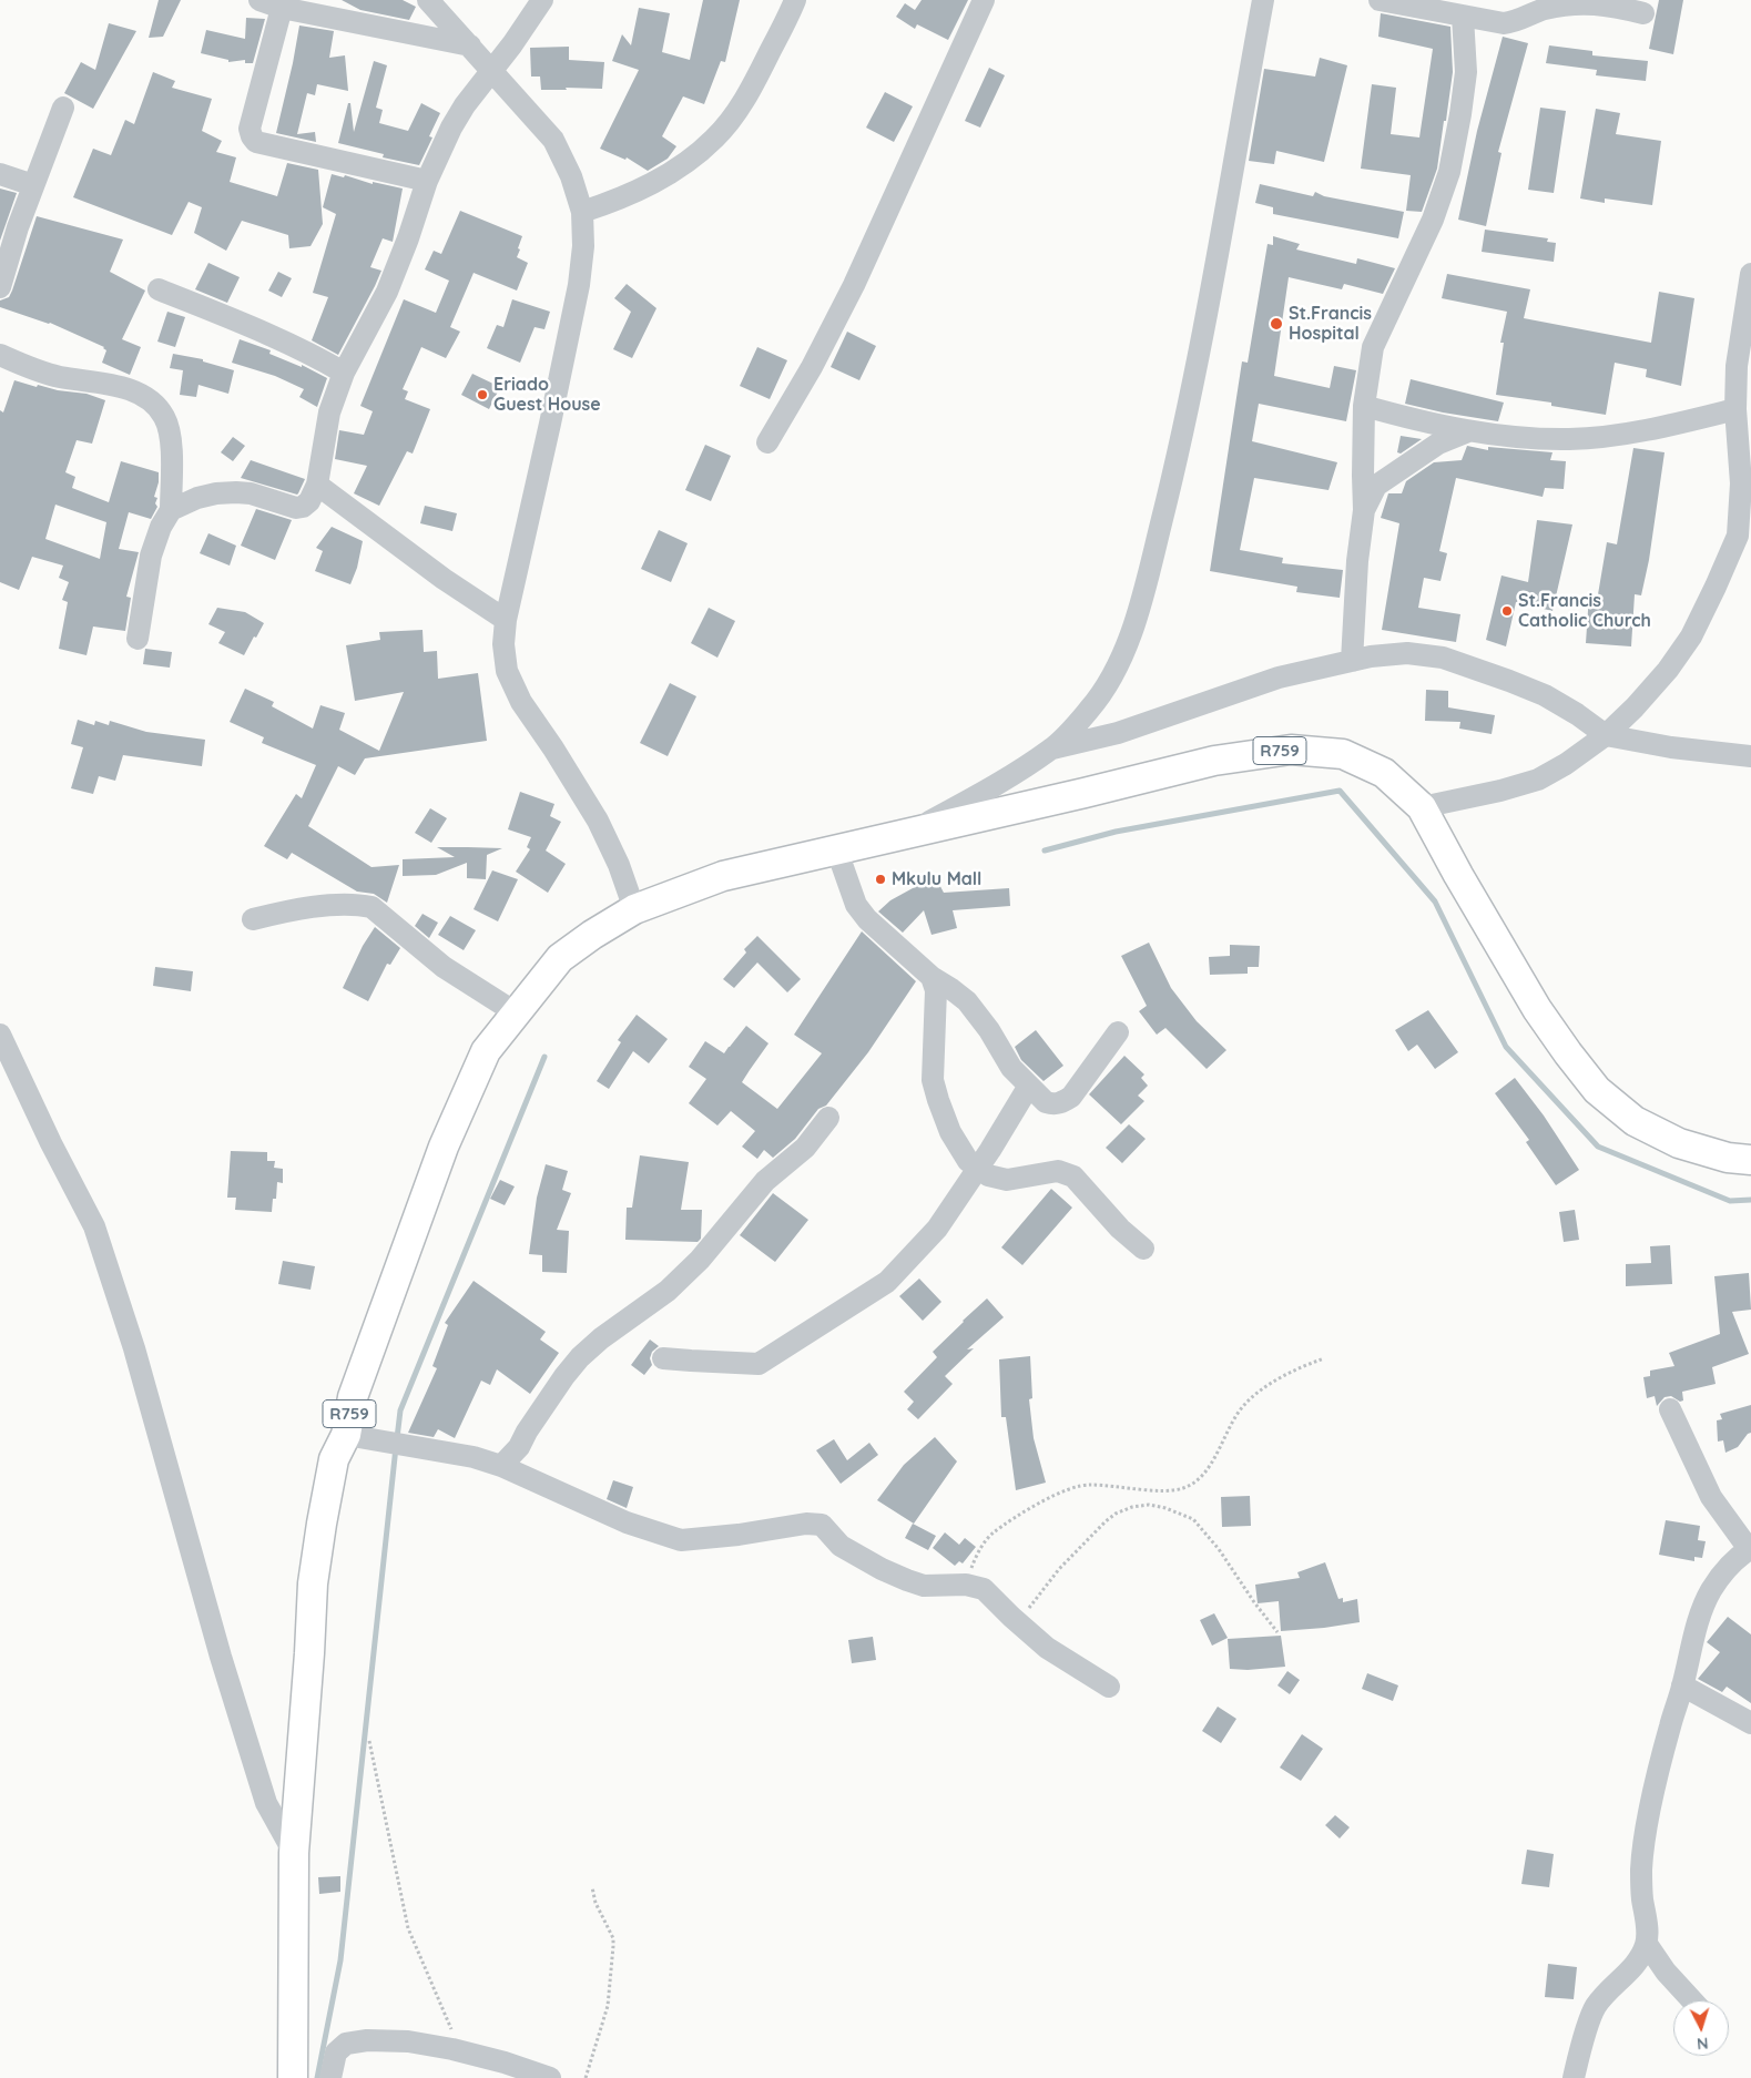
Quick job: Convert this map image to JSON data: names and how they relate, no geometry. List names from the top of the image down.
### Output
{
  "streets": {
    "main road": ["R759"]
  },
  "places": [
    "St.Francis Hospital",
    "Eriado Guest House",
    "St.Francis Catholic Church",
    "Mkulu Mall"
  ],
  "north": "bottom"
}
